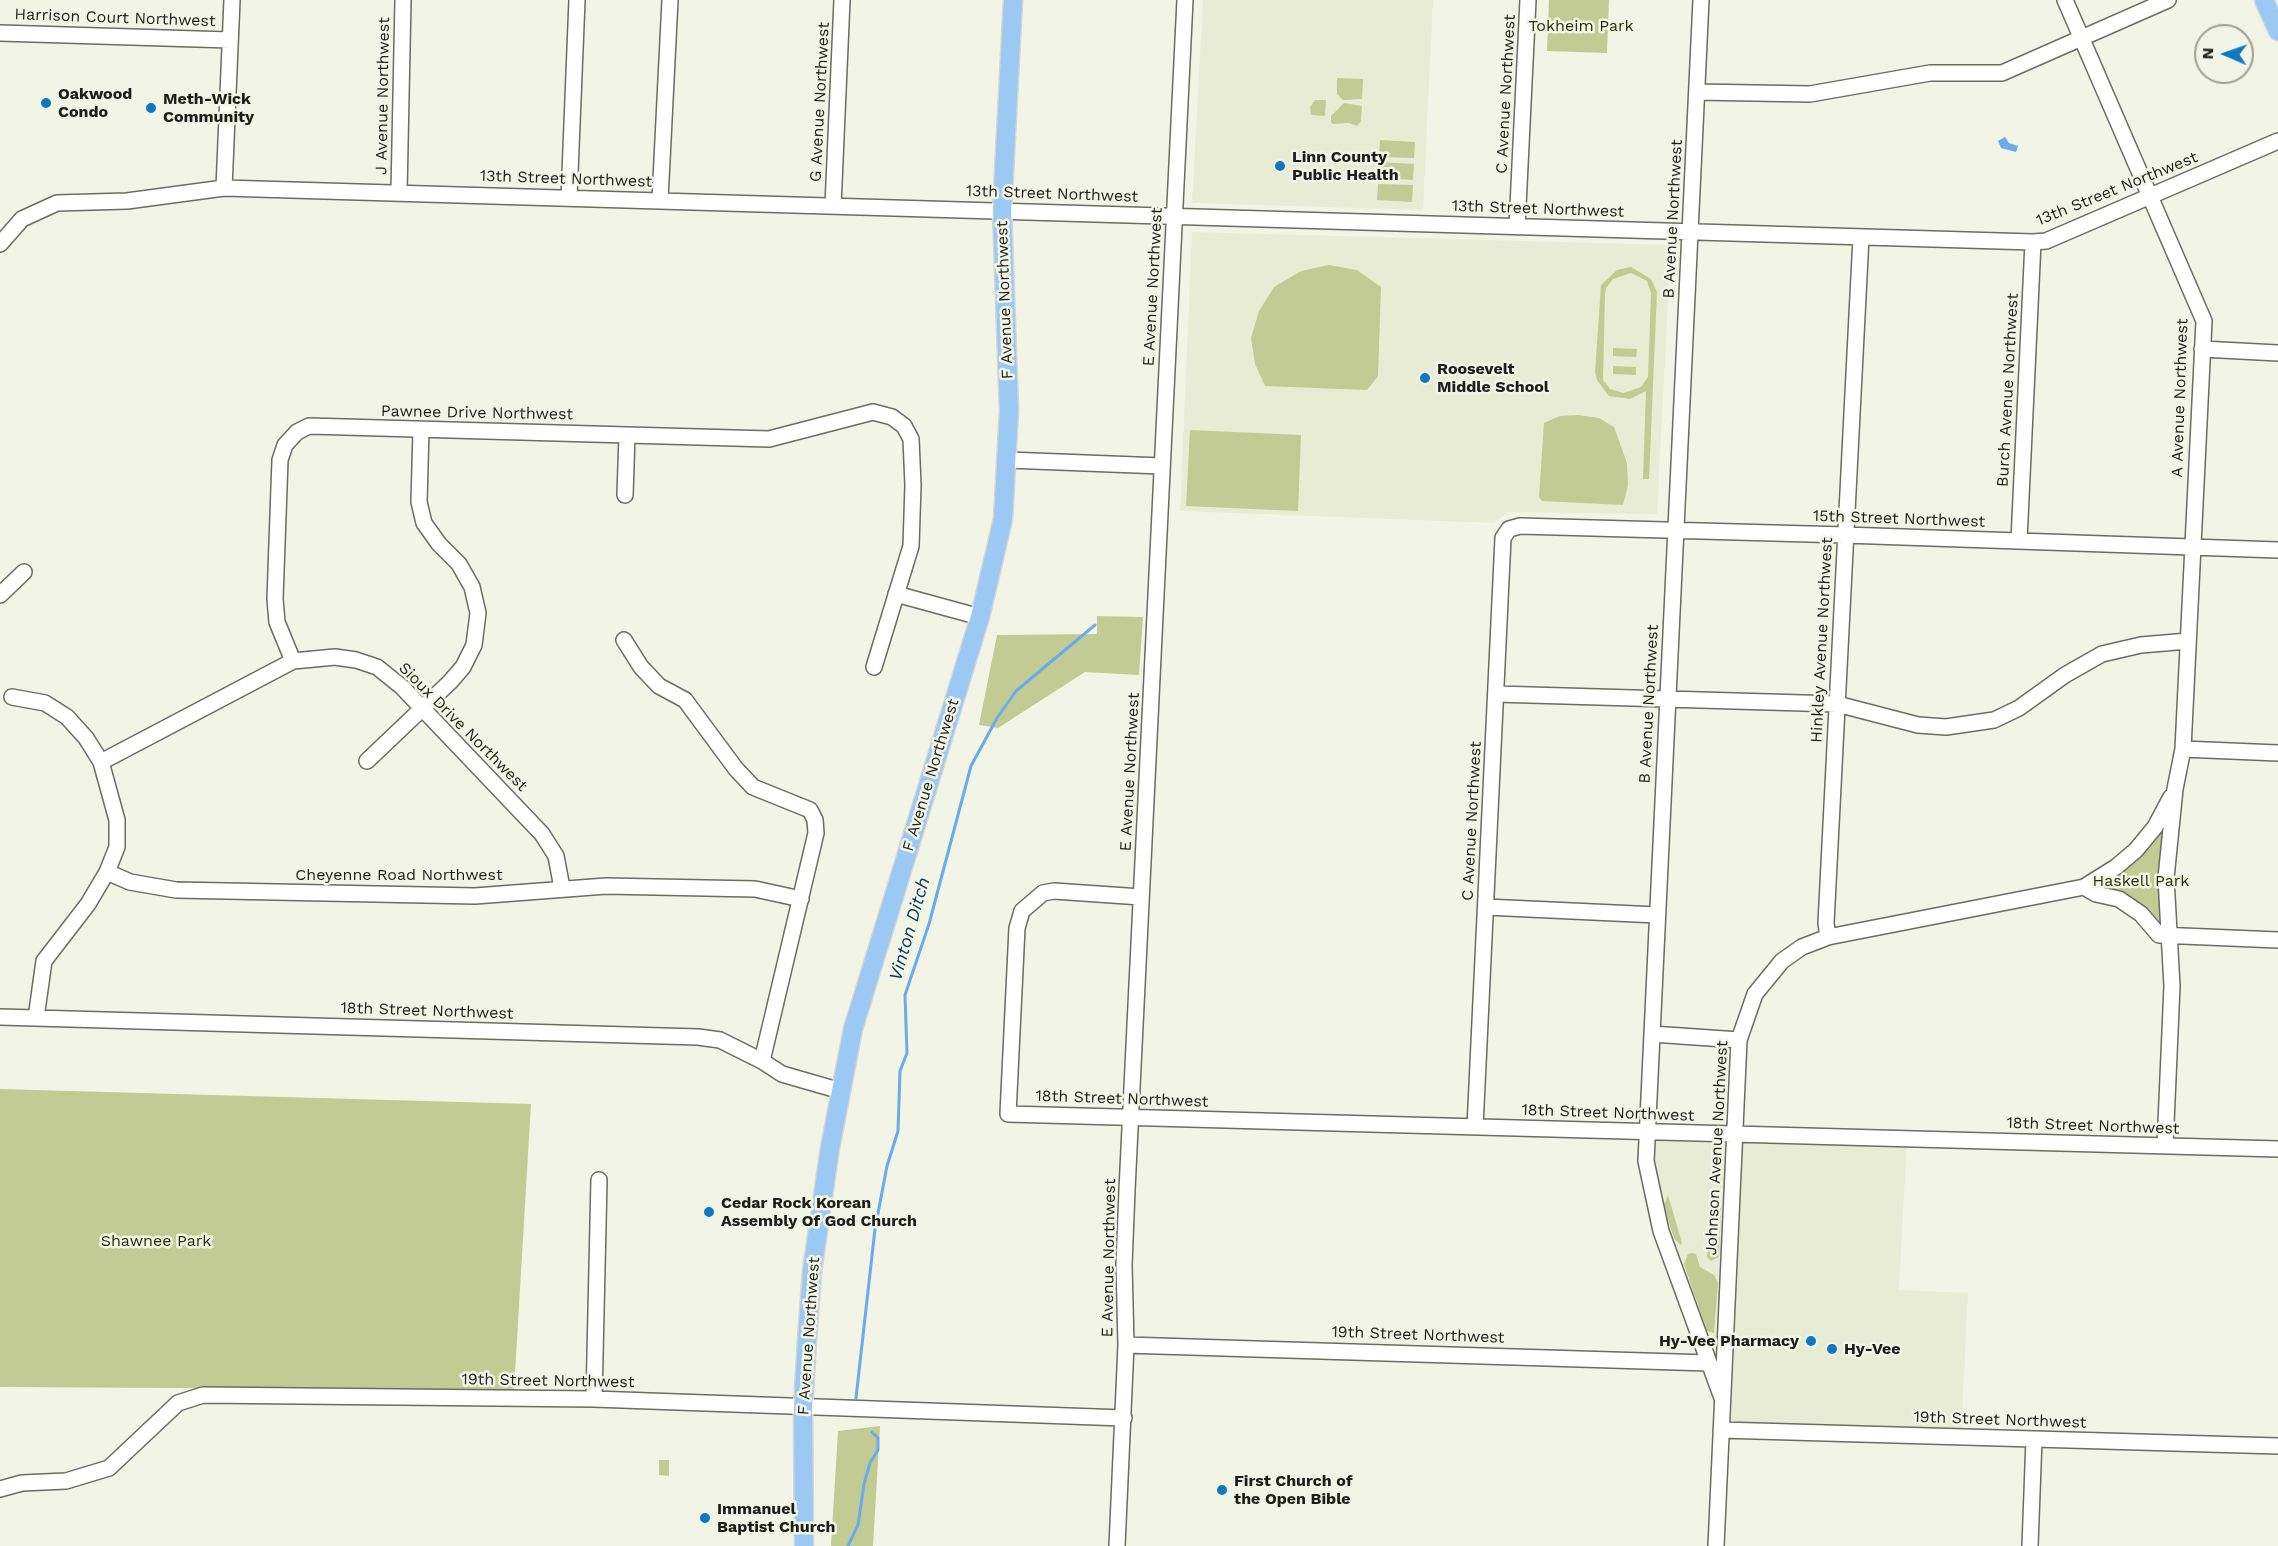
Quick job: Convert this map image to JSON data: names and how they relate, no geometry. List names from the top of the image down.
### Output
{
  "streets": {
    "main road": ["F Avenue Northwest"],
    "street": [
      "Harrison Court Northwest",
      "C Avenue Northwest",
      "J Avenue Northwest",
      "G Avenue Northwest",
      "13th Street Northwest",
      "B Avenue Northwest",
      "E Avenue Northwest",
      "Burch Avenue Northwest",
      "A Avenue Northwest",
      "Pawnee Drive Northwest",
      "15th Street Northwest",
      "Hinkley Avenue Northwest",
      "Sioux Drive Northwest",
      "Cheyenne Road Northwest",
      "18th Street Northwest",
      "Johnson Avenue Northwest",
      "19th Street Northwest"
    ]
  },
  "crossings": [
    ["C Avenue Northwest", "13th Street Northwest"],
    ["C Avenue Northwest", "15th Street Northwest"],
    ["C Avenue Northwest", "18th Street Northwest"],
    ["J Avenue Northwest", "13th Street Northwest"],
    ["G Avenue Northwest", "13th Street Northwest"],
    ["13th Street Northwest", "B Avenue Northwest"],
    ["13th Street Northwest", "E Avenue Northwest"],
    ["13th Street Northwest", "F Avenue Northwest"],
    ["13th Street Northwest", "Burch Avenue Northwest"],
    ["13th Street Northwest", "A Avenue Northwest"],
    ["13th Street Northwest", "Hinkley Avenue Northwest"],
    ["B Avenue Northwest", "15th Street Northwest"],
    ["B Avenue Northwest", "18th Street Northwest"],
    ["B Avenue Northwest", "Johnson Avenue Northwest"],
    ["B Avenue Northwest", "19th Street Northwest"],
    ["E Avenue Northwest", "18th Street Northwest"],
    ["E Avenue Northwest", "19th Street Northwest"],
    ["F Avenue Northwest", "18th Street Northwest"],
    ["F Avenue Northwest", "19th Street Northwest"],
    ["Burch Avenue Northwest", "15th Street Northwest"],
    ["A Avenue Northwest", "15th Street Northwest"],
    ["A Avenue Northwest", "Johnson Avenue Northwest"],
    ["Pawnee Drive Northwest", "Sioux Drive Northwest"],
    ["15th Street Northwest", "Hinkley Avenue Northwest"],
    ["Hinkley Avenue Northwest", "Johnson Avenue Northwest"],
    ["Sioux Drive Northwest", "Cheyenne Road Northwest"],
    ["18th Street Northwest", "Johnson Avenue Northwest"],
    ["Johnson Avenue Northwest", "19th Street Northwest"]
  ],
  "water": ["Vinton Ditch"],
  "parks": ["Tokheim Park", "Haskell Park", "Shawnee Park"],
  "places": [
    "Oakwood Condo",
    "Meth-Wick Community",
    "Linn County Public Health",
    "Roosevelt Middle School",
    "Cedar Rock Korean Assembly Of God Church",
    "Hy-Vee Pharmacy",
    "Hy-Vee",
    "First Church of the Open Bible",
    "Immanuel Baptist Church"
  ],
  "north": "left"
}
